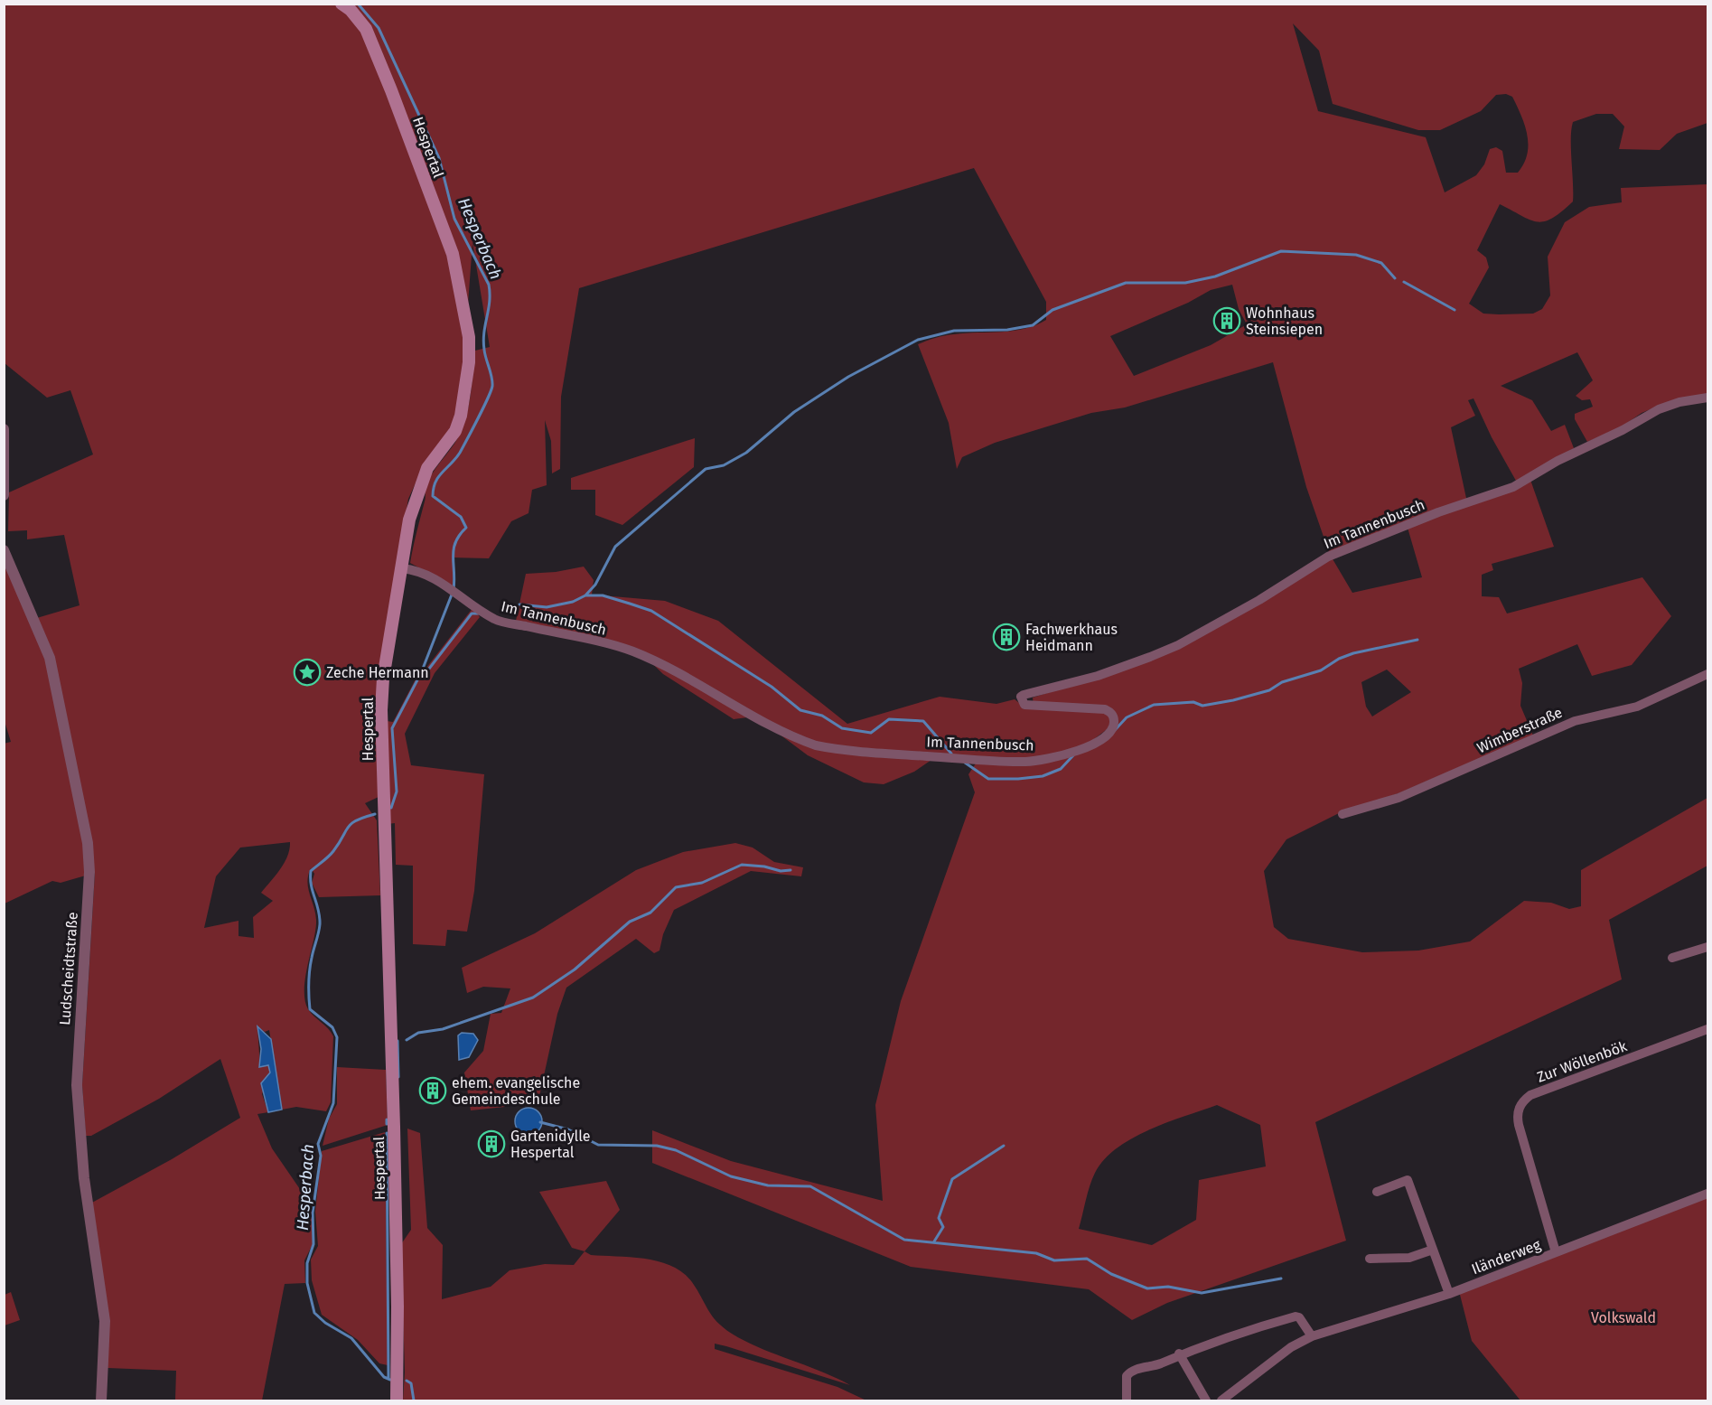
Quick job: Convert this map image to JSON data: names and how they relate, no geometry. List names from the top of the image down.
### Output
{
  "streets": {
    "main road": ["Hespertal"],
    "street": [
      "Im Tannenbusch",
      "Wimberstraße",
      "Ludscheidtstraße",
      "Zur Wöllenbök",
      "Iländerweg"
    ]
  },
  "crossings": [
    ["Hespertal", "Im Tannenbusch"],
    ["Zur Wöllenbök", "Iländerweg"]
  ],
  "water": ["Hesperbach"],
  "parks": ["Volkswald"],
  "places": {
    "building": [
      "Wohnhaus Steinsiepen",
      "Fachwerkhaus Heidmann",
      "ehem. evangelische Gemeindeschule",
      "Gartenidylle Hespertal"
    ],
    "place": ["Zeche Hermann"]
  }
}
